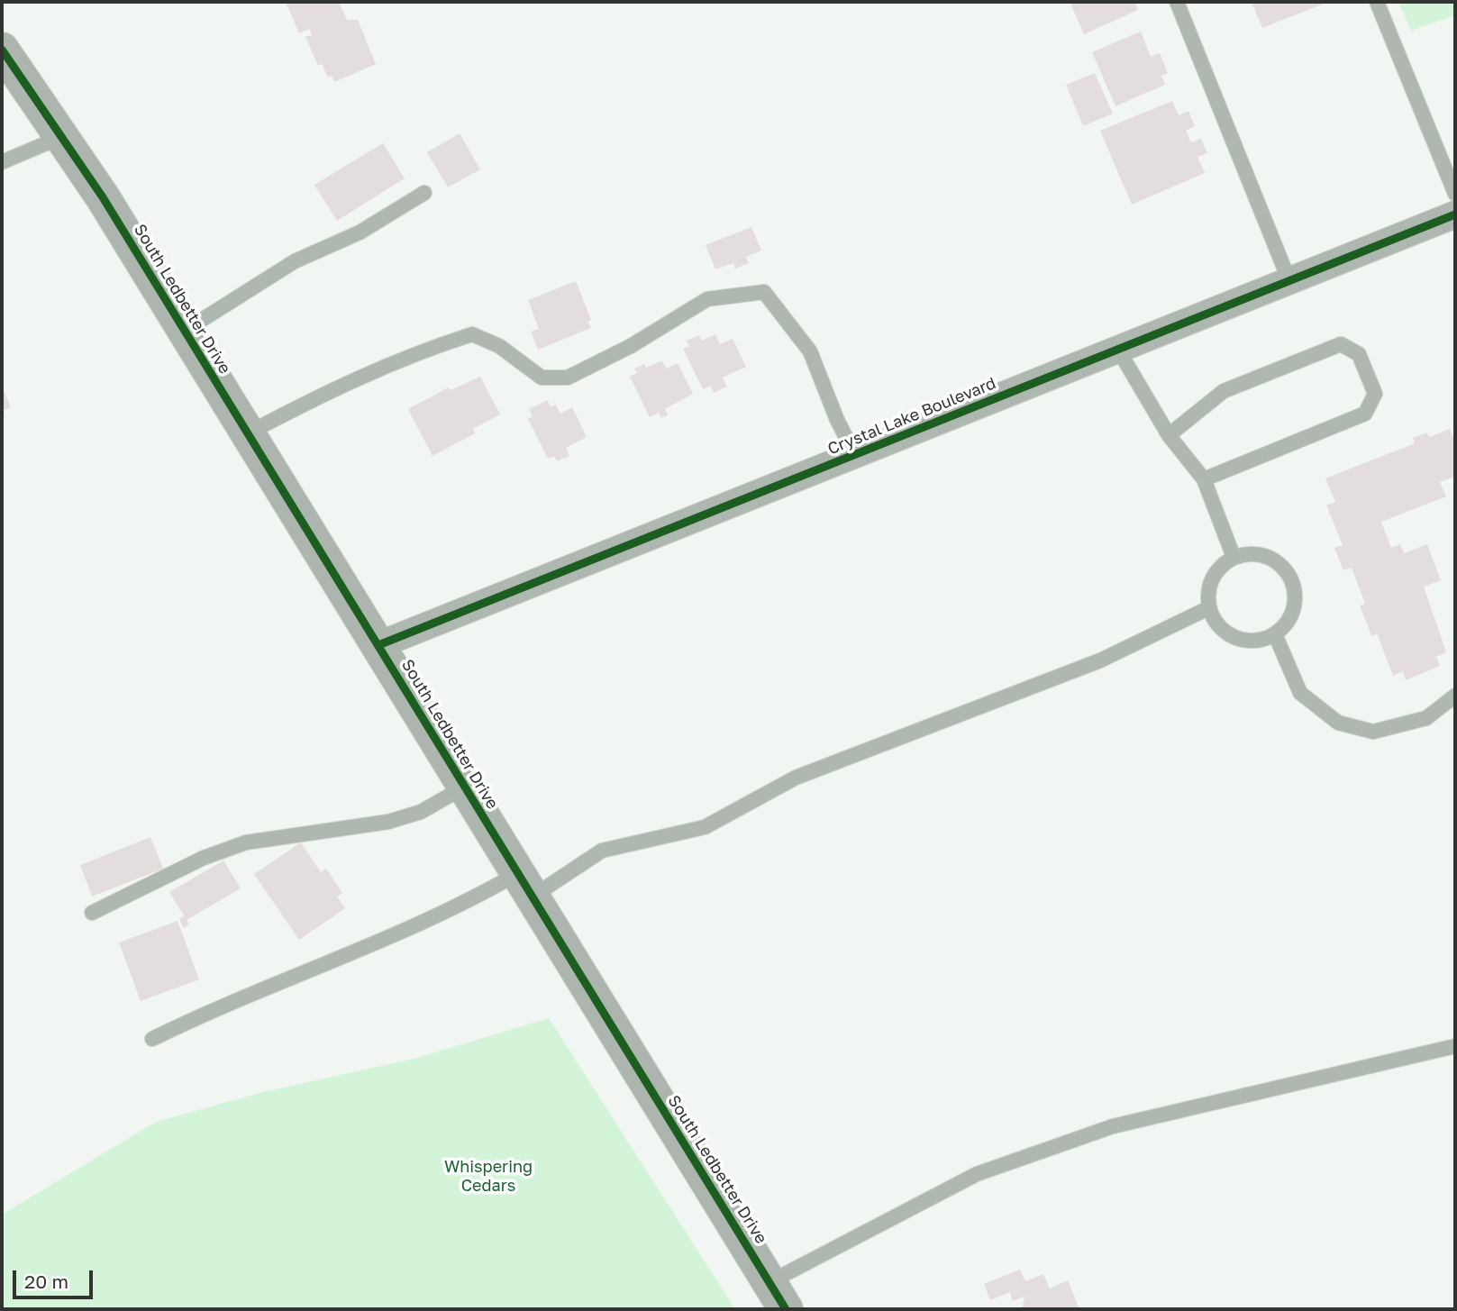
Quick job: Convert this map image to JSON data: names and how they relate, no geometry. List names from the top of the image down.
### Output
{
  "streets": {
    "street": ["South Ledbetter Drive", "Crystal Lake Boulevard"]
  },
  "crossings": [
    ["South Ledbetter Drive", "Crystal Lake Boulevard"]
  ],
  "parks": ["Whispering Cedars"],
  "scale_bar": "20 m"
}
